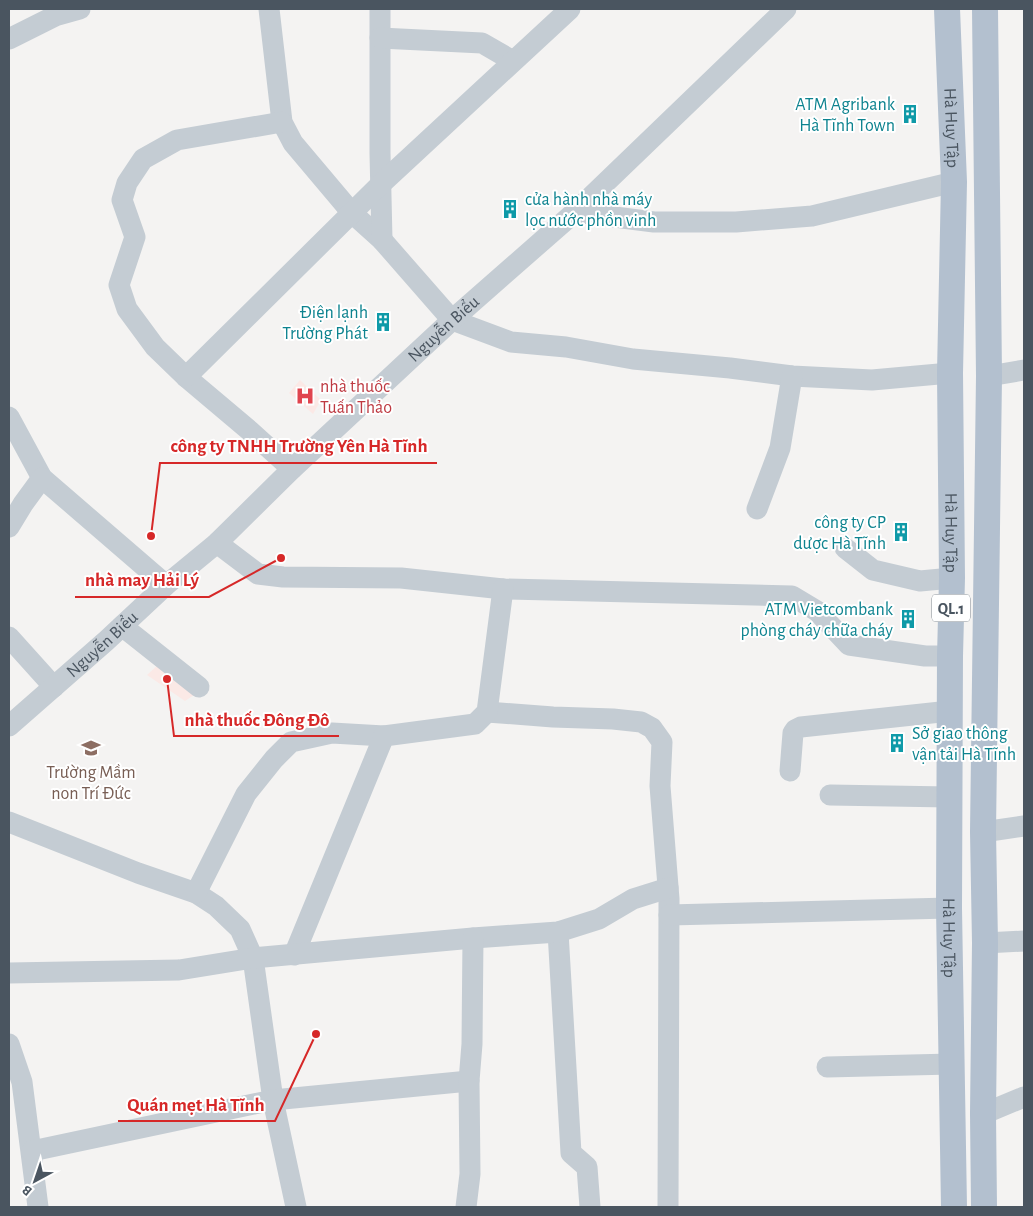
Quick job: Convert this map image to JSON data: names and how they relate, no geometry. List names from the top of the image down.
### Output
{
  "streets": {
    "main road": ["Hà Huy Tập", "QL.1"],
    "street": ["Nguyễn Biểu"]
  },
  "places": {
    "building": [
      "ATM Agribank Hà Tĩnh Town",
      "cửa hành nhà máy lọc nước phồn vinh",
      "Điện lạnh Trường Phát",
      "công ty CP dược Hà Tĩnh",
      "ATM Vietcombank phòng cháy chữa cháy",
      "Sở giao thông vận tải Hà Tĩnh"
    ],
    "hospital": ["nhà thuốc Tuấn Thảo"],
    "other": [
      "công ty TNHH Trường Yên Hà Tĩnh",
      "nhà may Hải Lý",
      "nhà thuốc Đông Đô",
      "Quán mẹt Hà Tĩnh"
    ],
    "school or university": ["Trường Mầm non Trí Đức"]
  },
  "north": "bottom left"
}
